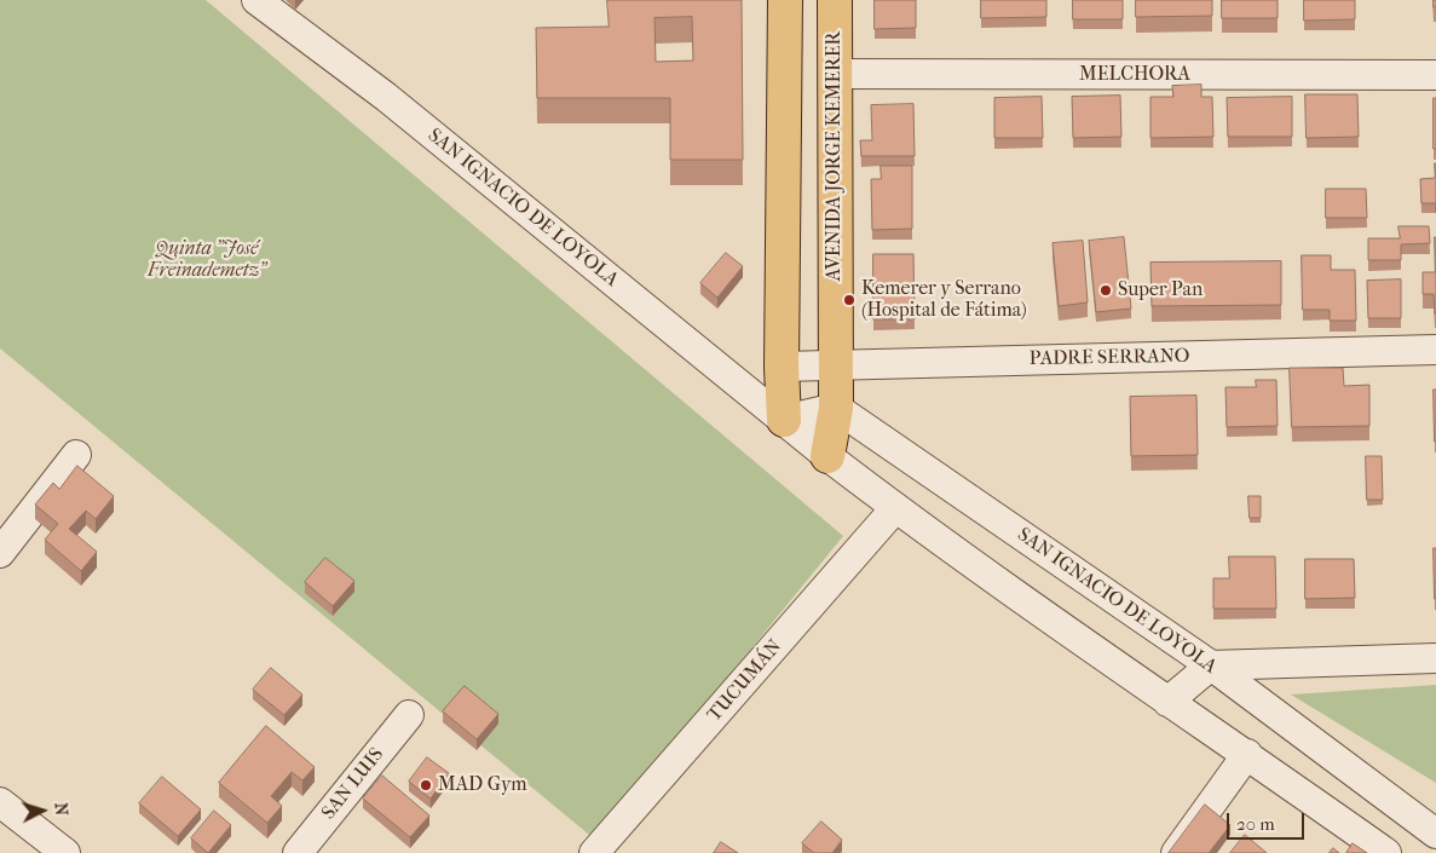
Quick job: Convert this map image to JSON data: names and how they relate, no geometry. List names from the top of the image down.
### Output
{
  "streets": {
    "main road": ["AVENIDA JORGE KEMERER"],
    "street": [
      "MELCHORA",
      "SAN IGNACIO DE LOYOLA",
      "PADRE SERRANO",
      "TUCUMÁN",
      "SAN LUIS"
    ]
  },
  "crossings": [
    ["MELCHORA", "AVENIDA JORGE KEMERER"],
    ["AVENIDA JORGE KEMERER", "SAN IGNACIO DE LOYOLA"],
    ["AVENIDA JORGE KEMERER", "PADRE SERRANO"],
    ["SAN IGNACIO DE LOYOLA", "TUCUMÁN"]
  ],
  "parks": ["Quinta \"José Freinademetz\""],
  "places": ["Super Pan", "Kemerer y Serrano (Hospital de Fátima)", "MAD Gym"],
  "scale_bar": "20 m",
  "north": "right"
}
